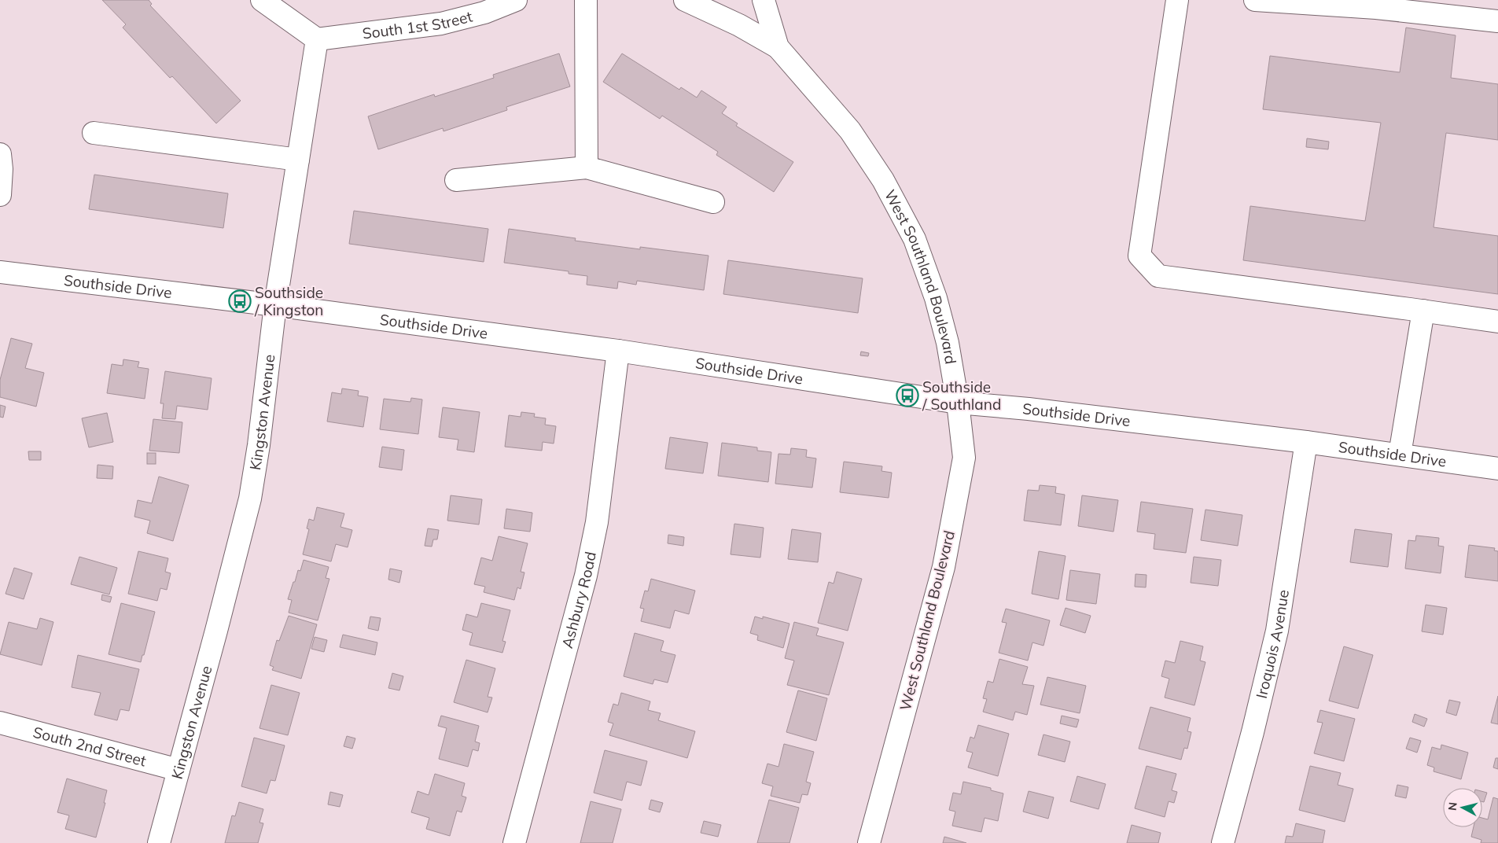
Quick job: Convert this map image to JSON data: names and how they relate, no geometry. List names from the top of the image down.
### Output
{
  "streets": {
    "street": [
      "South 1st Street",
      "West Southland Boulevard",
      "Southside Drive",
      "Kingston Avenue",
      "Ashbury Road",
      "Iroquois Avenue",
      "South 2nd Street"
    ]
  },
  "crossings": [
    ["South 1st Street", "Kingston Avenue"],
    ["West Southland Boulevard", "Southside Drive"],
    ["Southside Drive", "Kingston Avenue"],
    ["Southside Drive", "Ashbury Road"],
    ["Southside Drive", "Iroquois Avenue"],
    ["Kingston Avenue", "South 2nd Street"]
  ],
  "places": {
    "bus stop": ["Southside / Kingston", "Southside / Southland"]
  },
  "north": "left"
}
